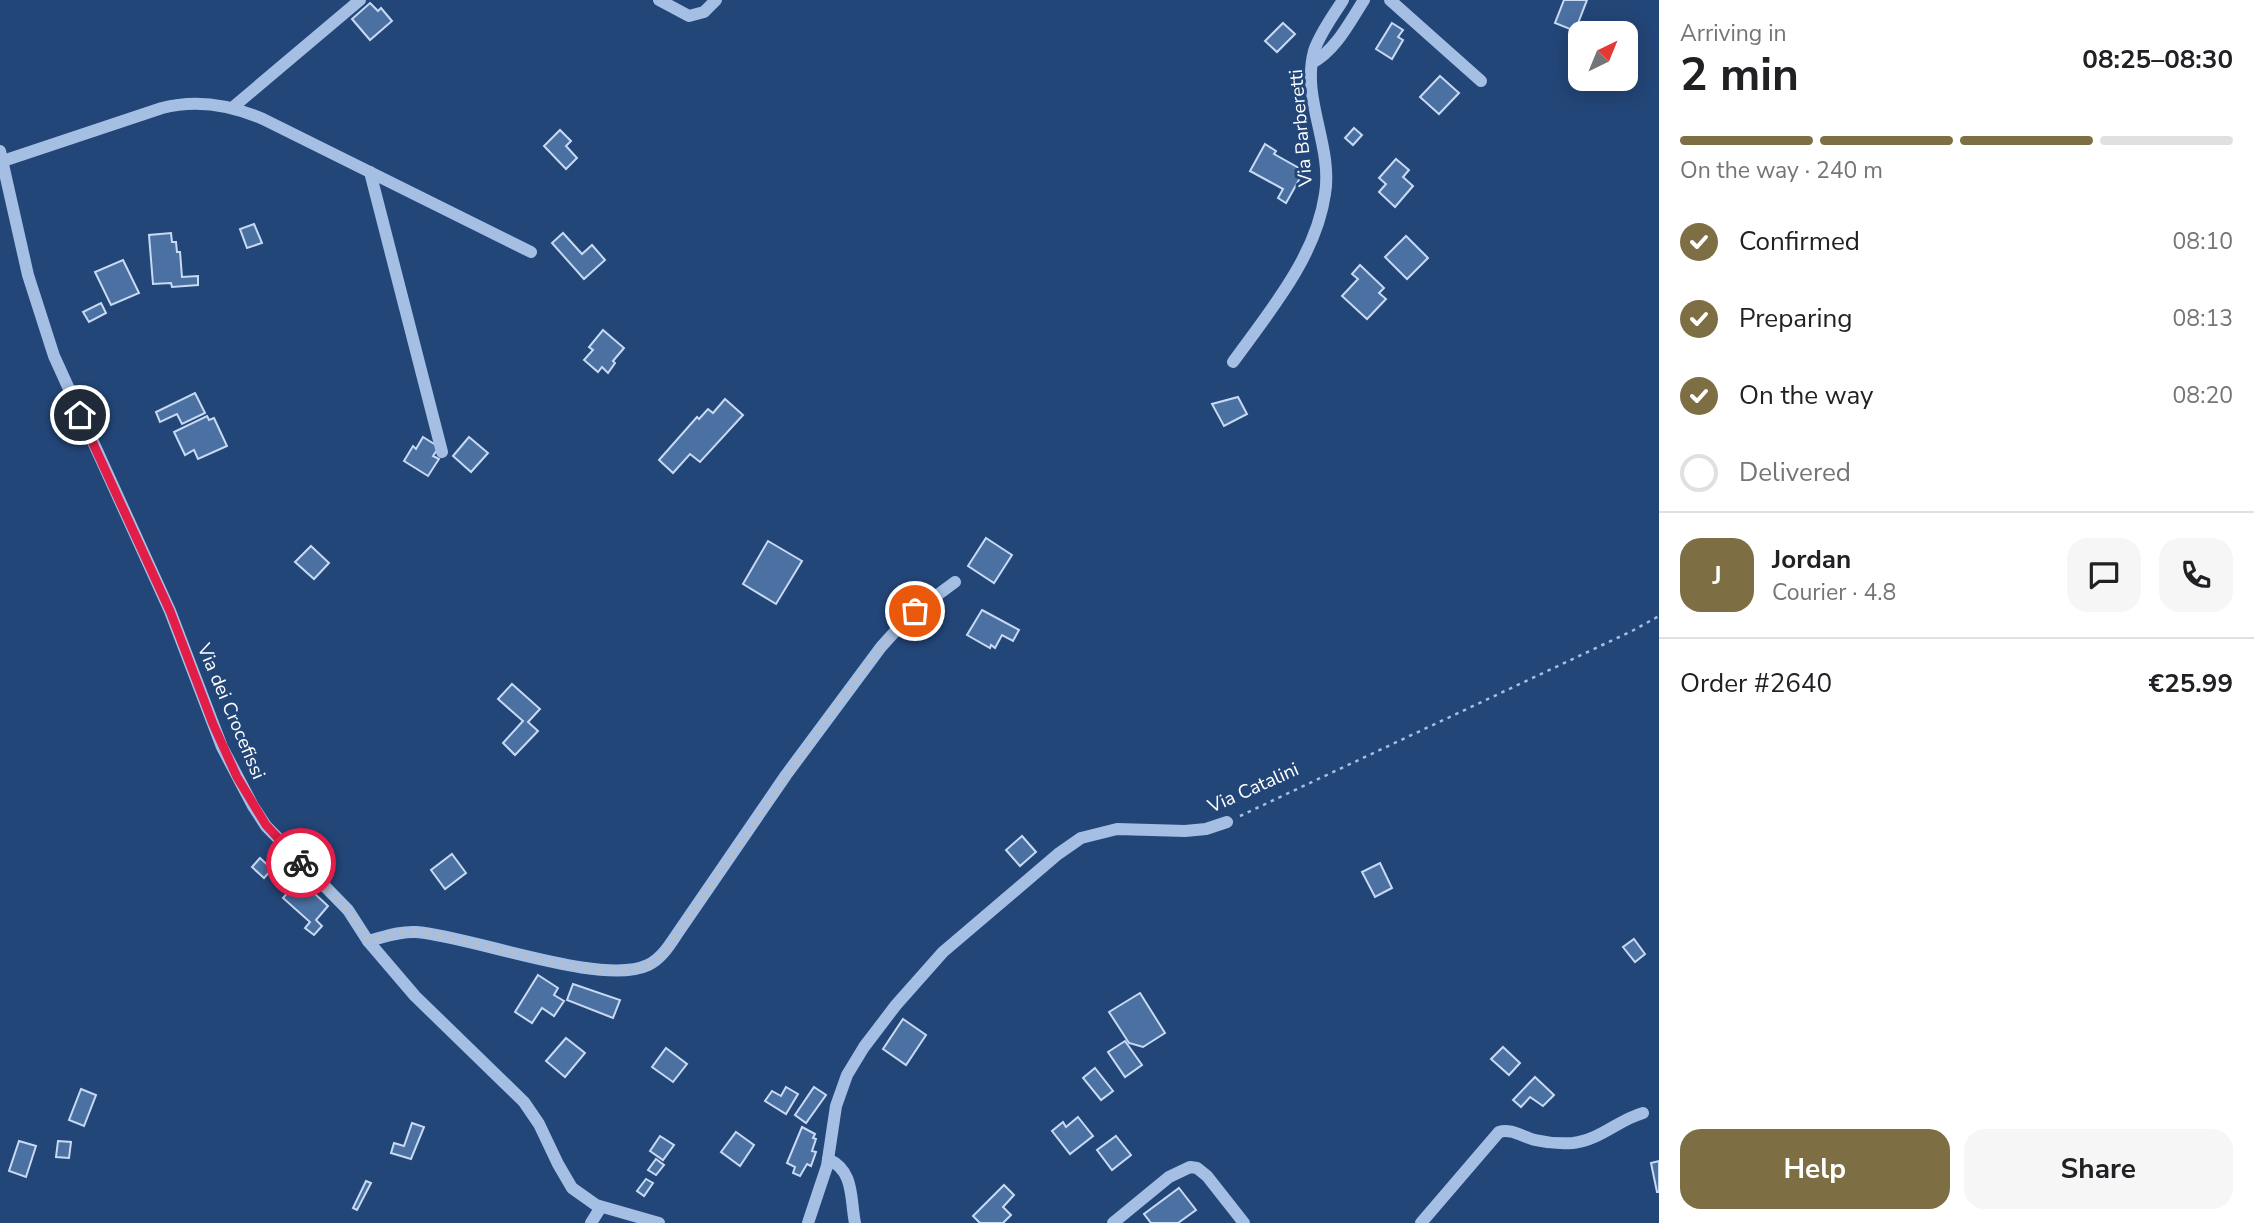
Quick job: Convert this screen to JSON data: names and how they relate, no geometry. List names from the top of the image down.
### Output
{
  "streets": {
    "street": ["Via Barberetti", "Via dei Crocefissi", "Via Catalini"]
  },
  "north": "top right",
  "page": {
    "heading": ["2 min", "Arriving in", "08:25–08:30"],
    "panel": [
      "Jordan",
      "Courier · 4.8",
      "Order #2640",
      "€25.99"
    ],
    "bar": "On the way · 240 m",
    "list": [
      ["Confirmed", "08:10"],
      ["Preparing", "08:13"],
      ["On the way", "08:20"],
      "Delivered"
    ],
    "round": "J",
    "buttons": ["Help", "Share"]
  }
}
